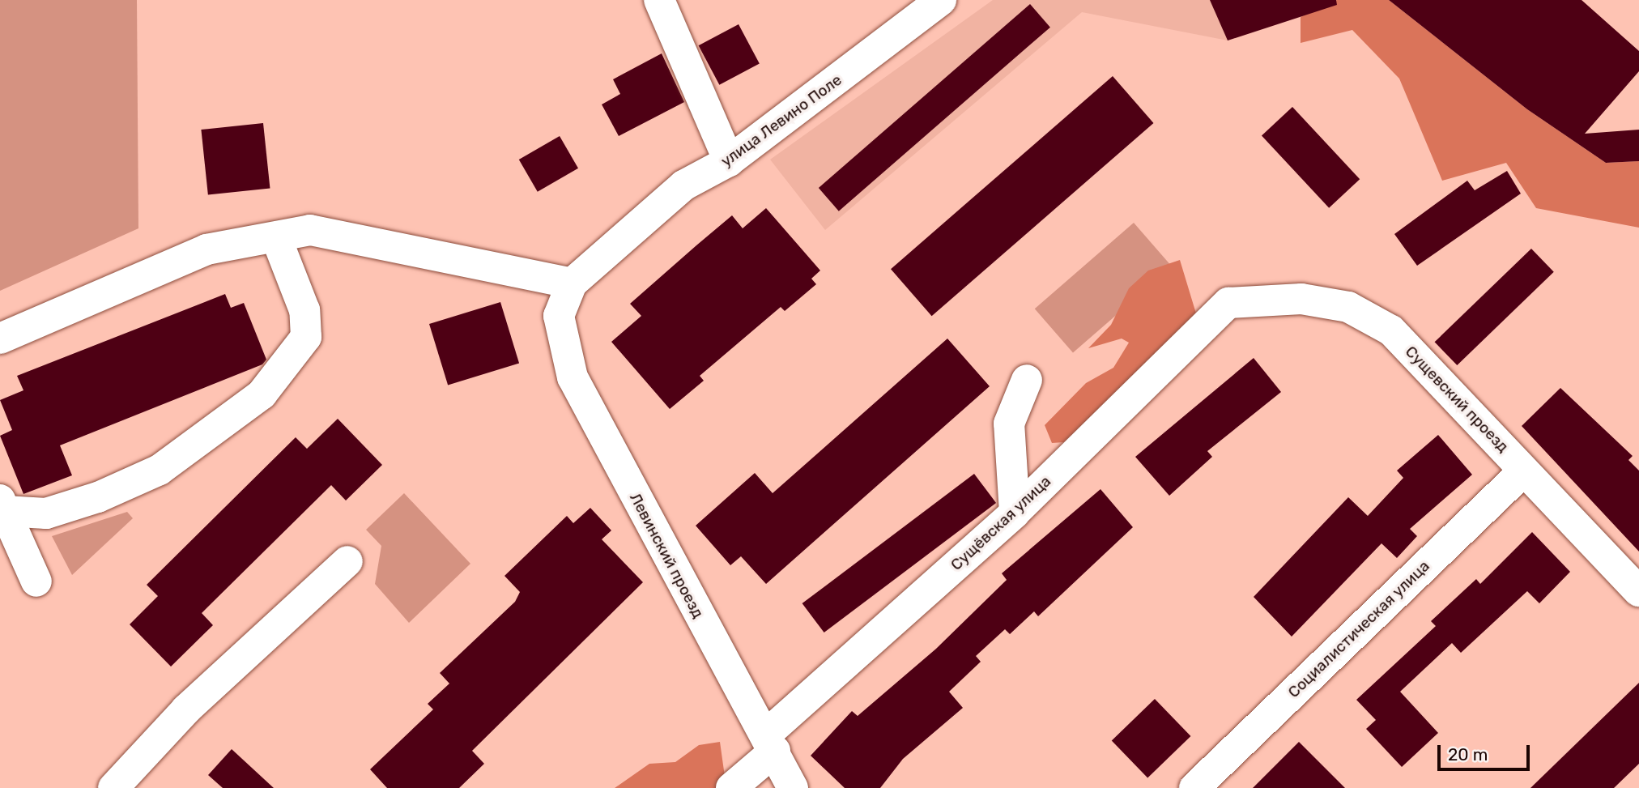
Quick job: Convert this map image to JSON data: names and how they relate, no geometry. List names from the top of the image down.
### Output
{
  "streets": {
    "street": [
      "улица Левино Поле",
      "Сущевский проезд",
      "Сущёвская улица",
      "Левинский проезд",
      "Социалистическая улица"
    ]
  },
  "crossings": [
    ["улица Левино Поле", "Левинский проезд"],
    ["Сущевский проезд", "Сущёвская улица"],
    ["Сущевский проезд", "Социалистическая улица"],
    ["Сущёвская улица", "Левинский проезд"]
  ],
  "scale_bar": "20 m"
}
